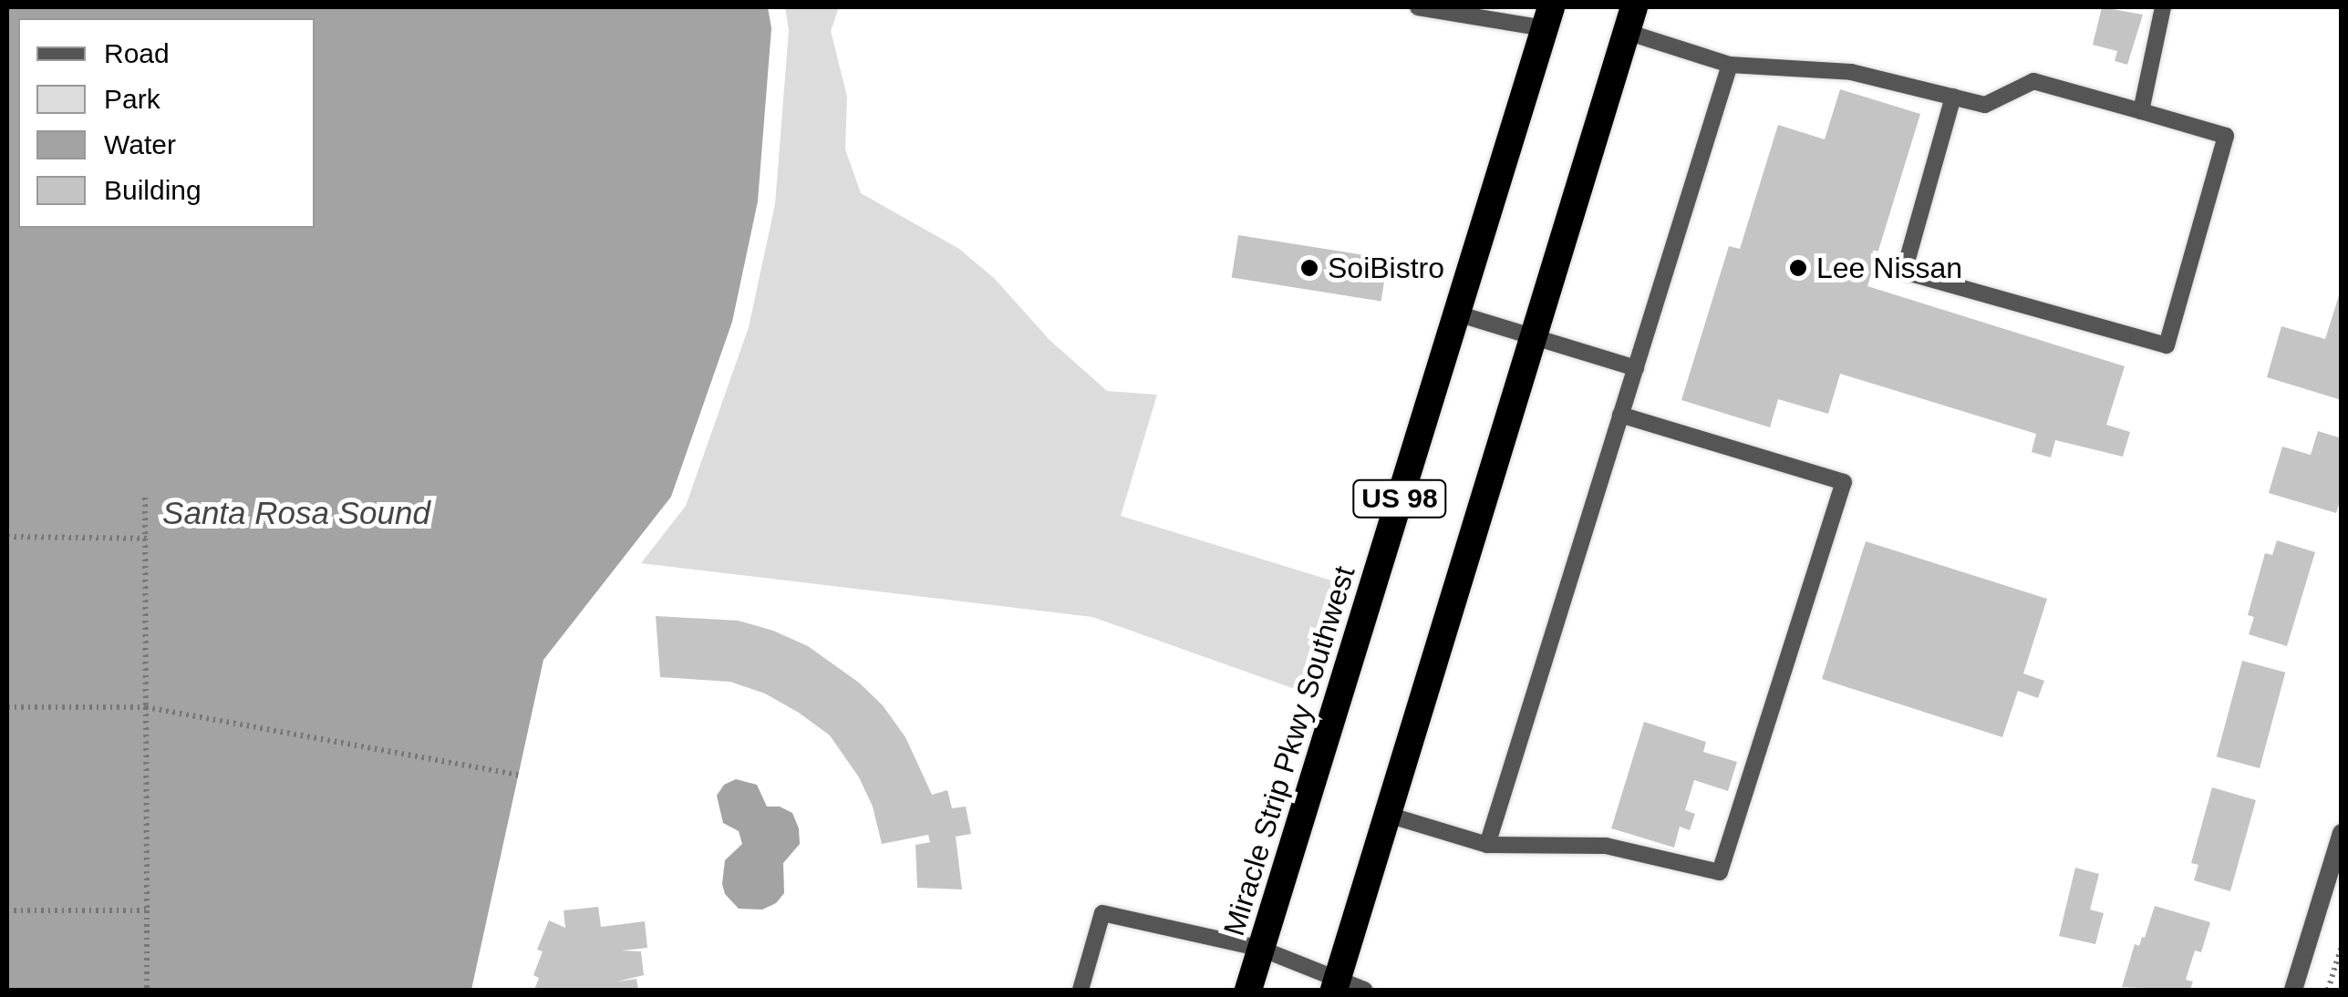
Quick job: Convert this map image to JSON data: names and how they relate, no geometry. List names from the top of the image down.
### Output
{
  "streets": {
    "highway": ["US 98", "Miracle Strip Pkwy Southwest"]
  },
  "water": ["Santa Rosa Sound"],
  "places": ["SoiBistro", "Lee Nissan"],
  "legend": [
    "Road",
    "Park",
    "Water",
    "Building"
  ]
}
